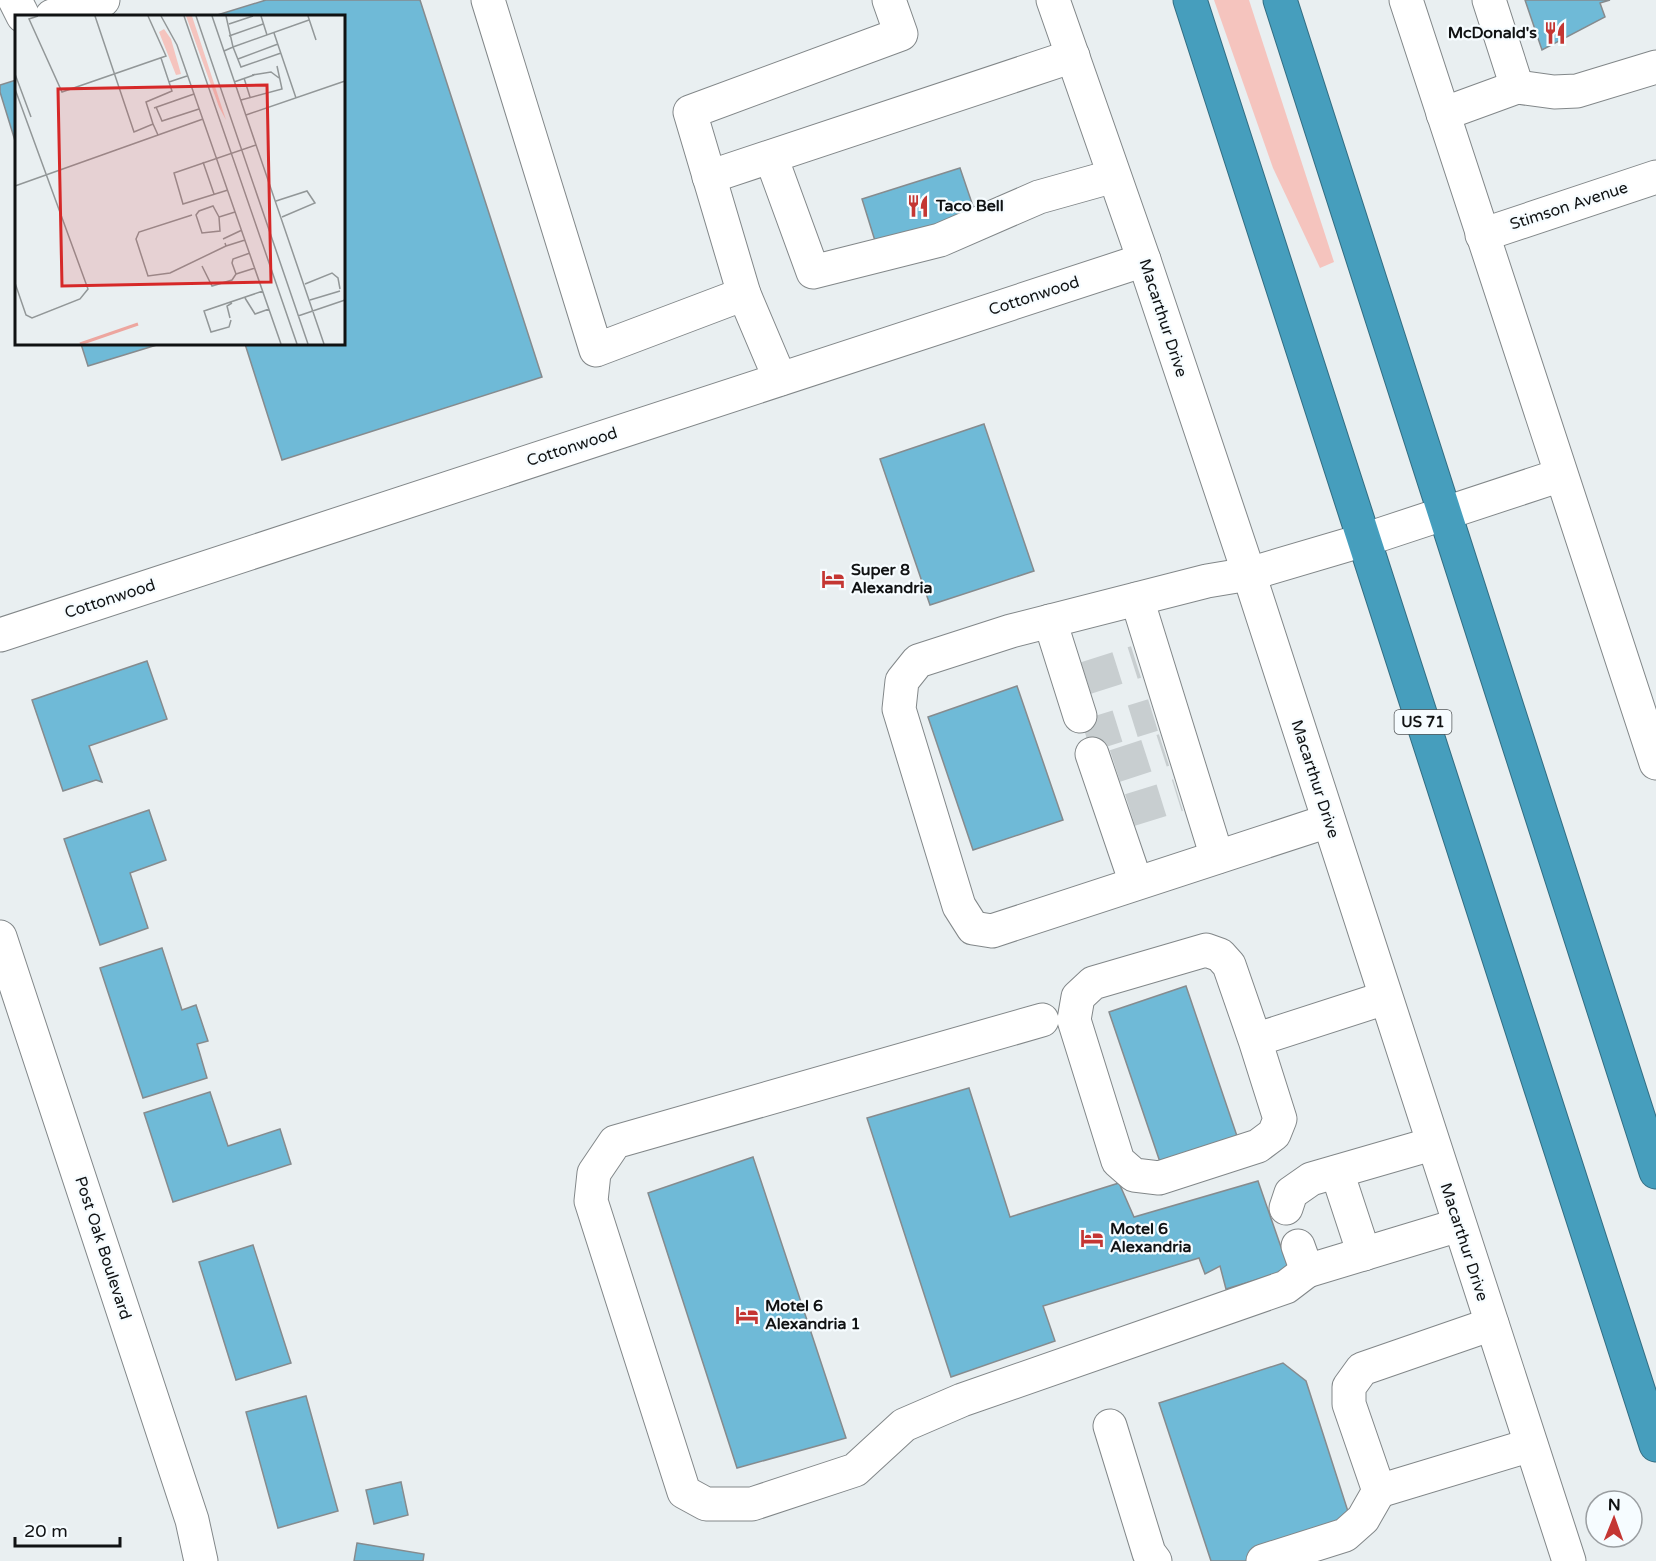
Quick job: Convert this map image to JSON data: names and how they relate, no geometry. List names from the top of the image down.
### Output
{
  "streets": {
    "highway": ["US 71"],
    "street": [
      "Stimson Avenue",
      "Cottonwood",
      "Macarthur Drive",
      "Post Oak Boulevard"
    ]
  },
  "crossings": [
    ["Cottonwood", "Macarthur Drive"]
  ],
  "places": {
    "restaurant": ["McDonald's", "Taco Bell"],
    "hotel": ["Super 8 Alexandria", "Motel 6 Alexandria", "Motel 6 Alexandria 1"]
  },
  "scale_bar": "20 m",
  "north": "top"
}
